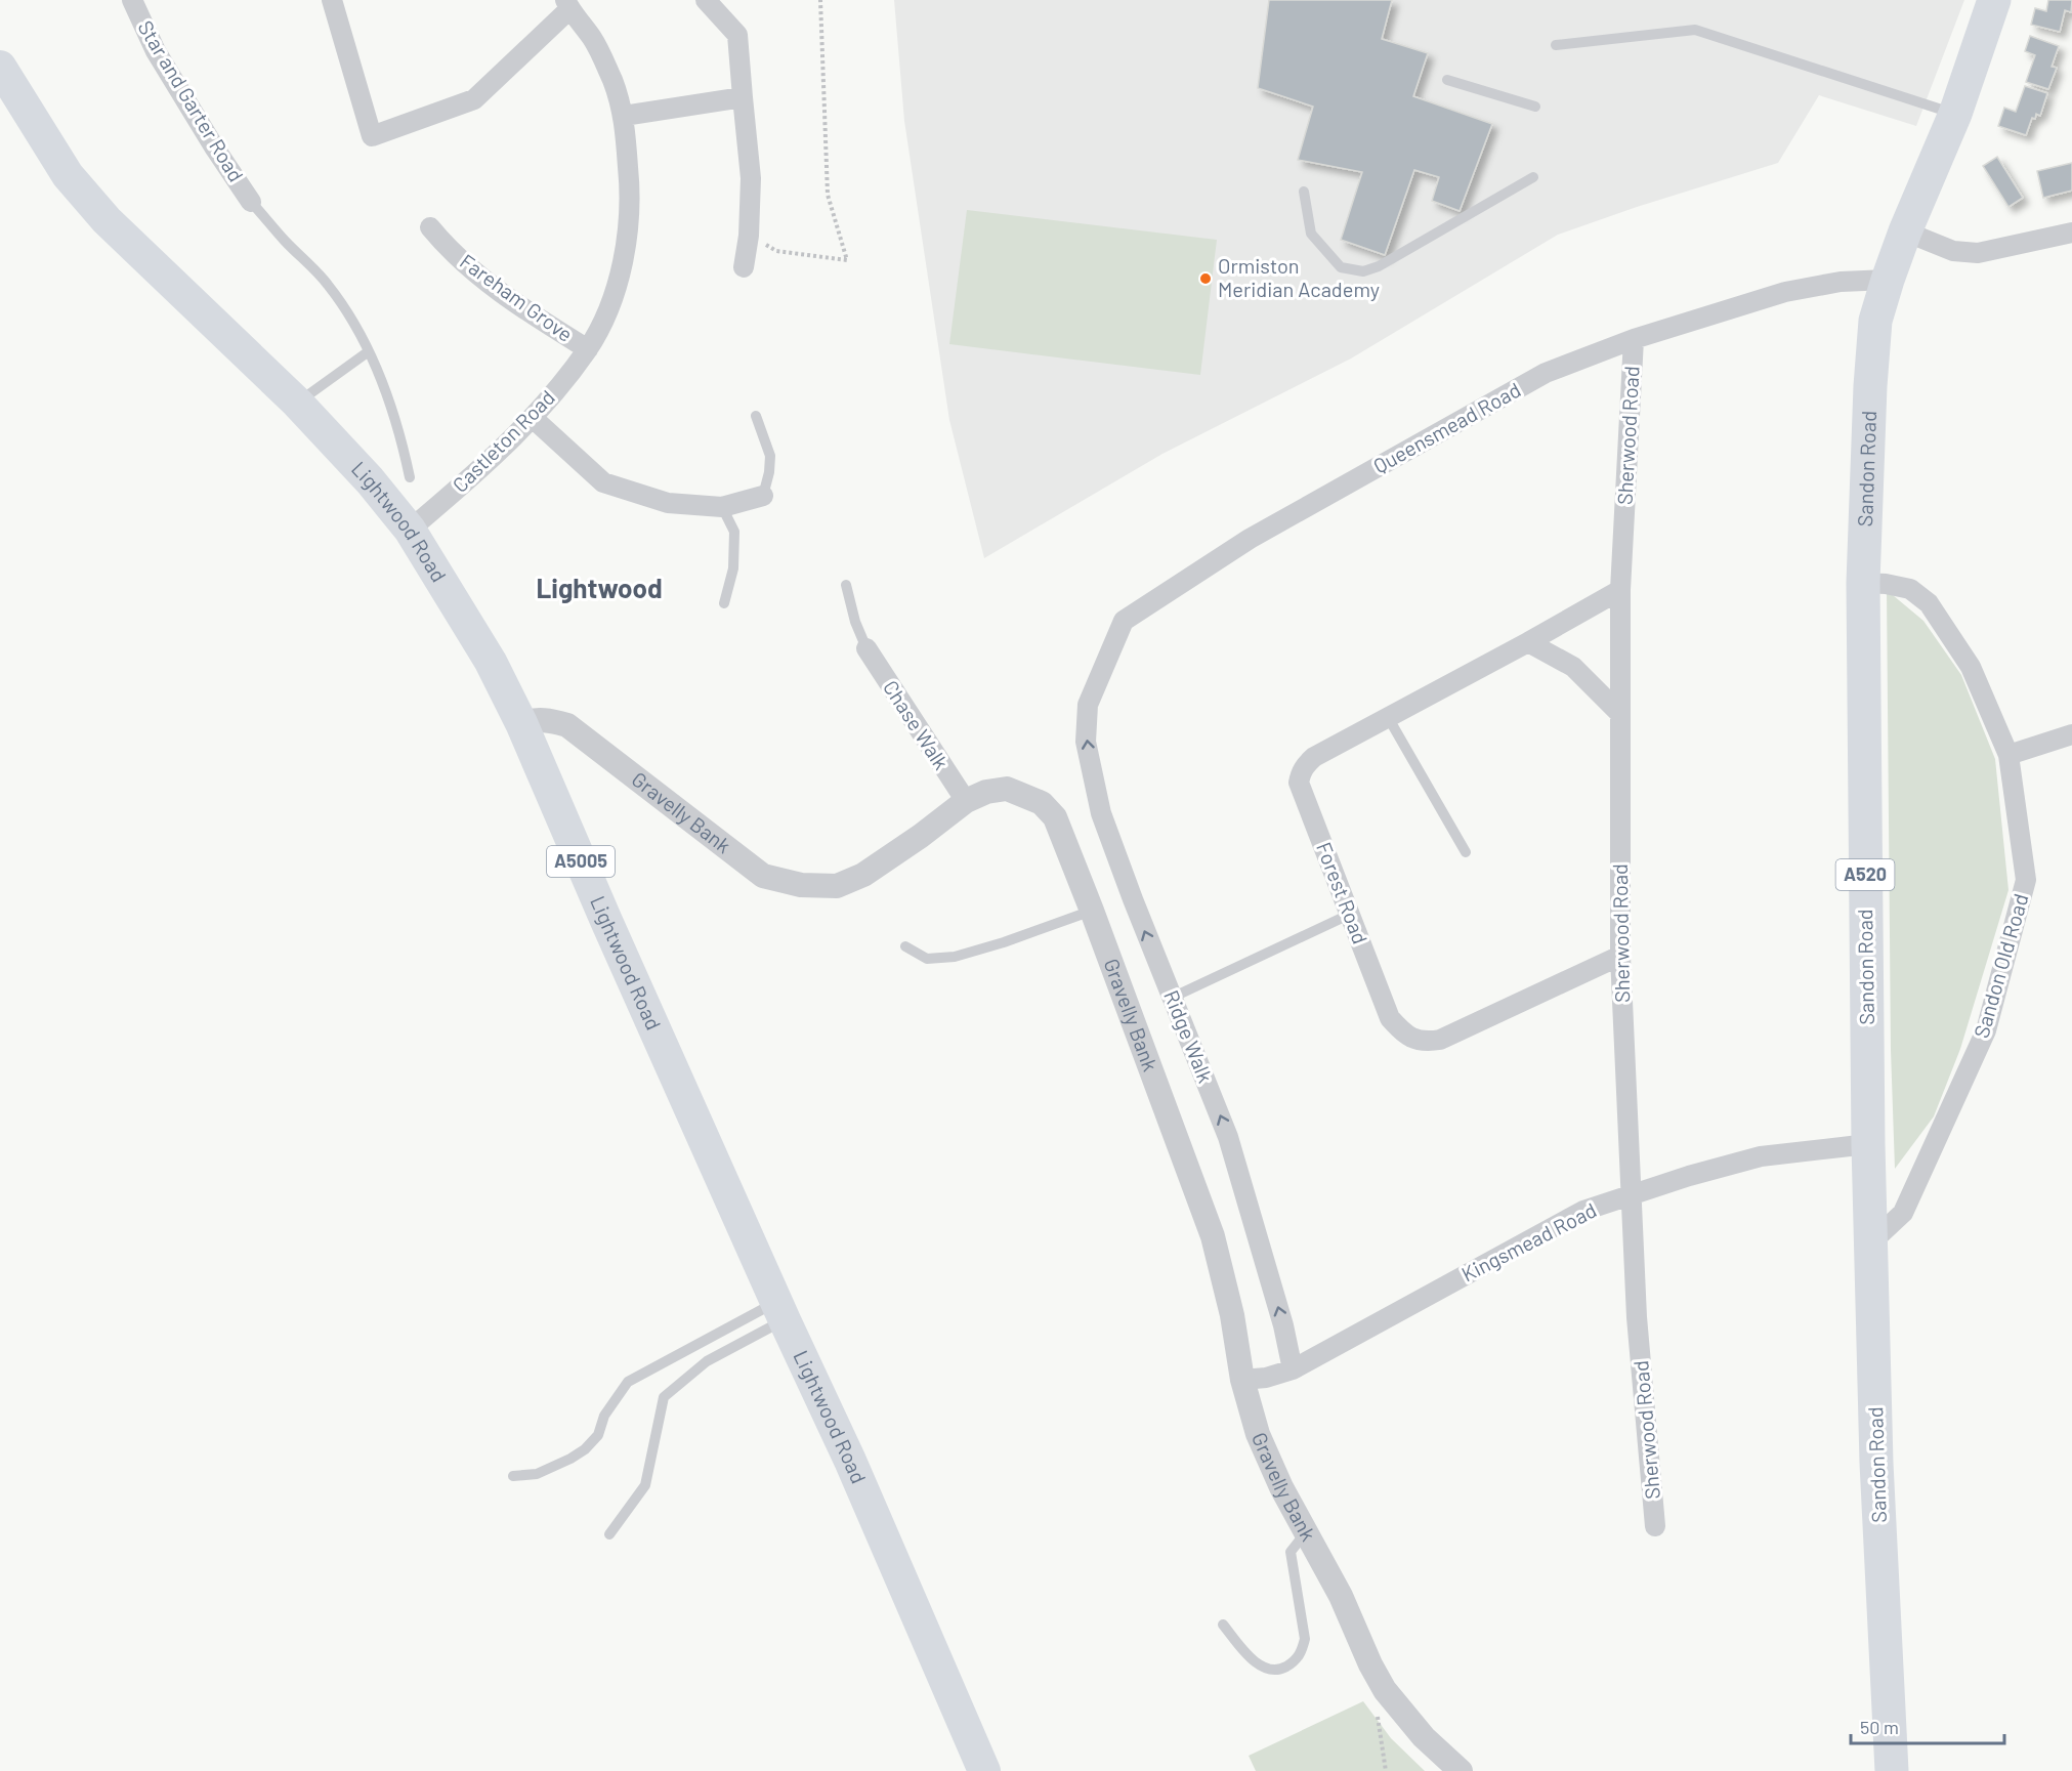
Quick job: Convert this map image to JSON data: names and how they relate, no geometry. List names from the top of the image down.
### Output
{
  "streets": {
    "highway": ["Sandon Road", "A520"],
    "main road": ["Lightwood Road", "A5005"],
    "street": [
      "Star and Garter Road",
      "Fareham Grove",
      "Queensmead Road",
      "Sherwood Road",
      "Castleton Road",
      "Chase Walk",
      "Gravelly Bank",
      "Forest Road",
      "Sandon Old Road",
      "Ridge Walk",
      "Kingsmead Road"
    ]
  },
  "crossings": [
    ["Fareham Grove", "Castleton Road"],
    ["Queensmead Road", "Sherwood Road"],
    ["Queensmead Road", "Sandon Road"],
    ["Queensmead Road", "Ridge Walk"],
    ["Sherwood Road", "Forest Road"],
    ["Sherwood Road", "Kingsmead Road"],
    ["Castleton Road", "Lightwood Road"],
    ["Sandon Road", "Sandon Old Road"],
    ["Sandon Road", "Kingsmead Road"],
    ["Lightwood Road", "Gravelly Bank"],
    ["Chase Walk", "Gravelly Bank"],
    ["Gravelly Bank", "Kingsmead Road"],
    ["Ridge Walk", "Kingsmead Road"]
  ],
  "one_way": ["Ridge Walk"],
  "districts": ["Lightwood"],
  "places": ["Ormiston Meridian Academy"],
  "scale_bar": "50 m"
}
